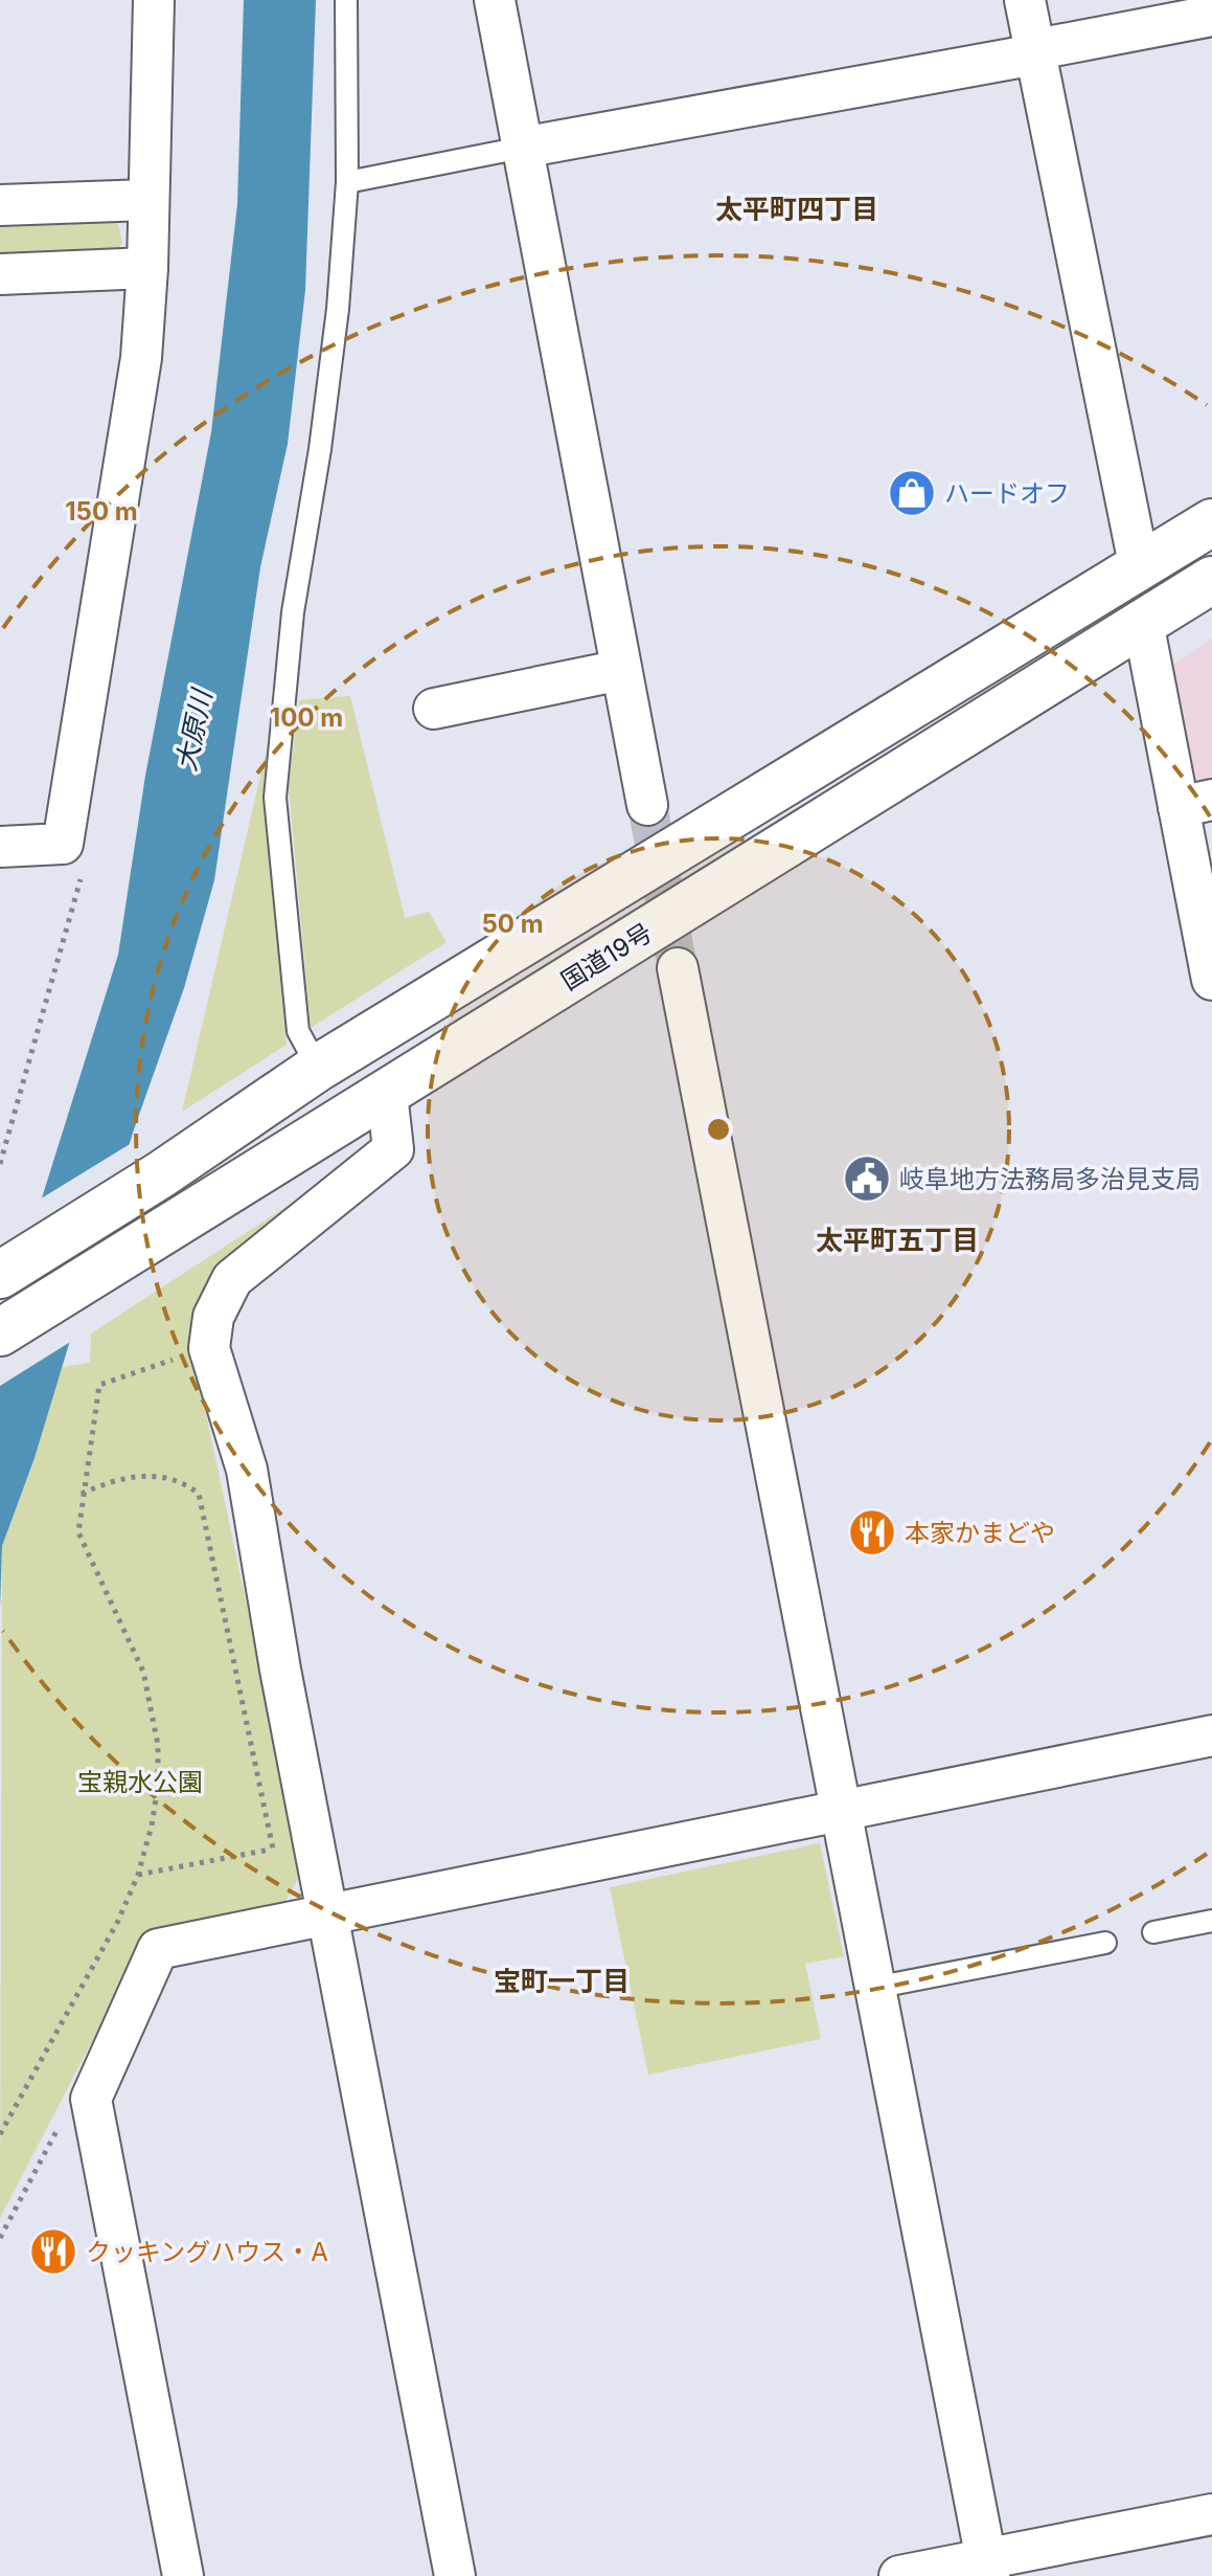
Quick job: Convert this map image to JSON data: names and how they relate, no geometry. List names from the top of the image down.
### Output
{
  "streets": {
    "highway": ["国道19号"]
  },
  "districts": ["太平町四丁目", "太平町五丁目", "宝町一丁目"],
  "water": ["大原川"],
  "parks": ["宝親水公園"],
  "places": {
    "shop": ["ハードオフ"],
    "public building": ["岐阜地方法務局多治見支局"],
    "restaurant": ["本家かまどや", "クッキングハウス・A"]
  },
  "rings": ["150 m", "100 m", "50 m"]
}
